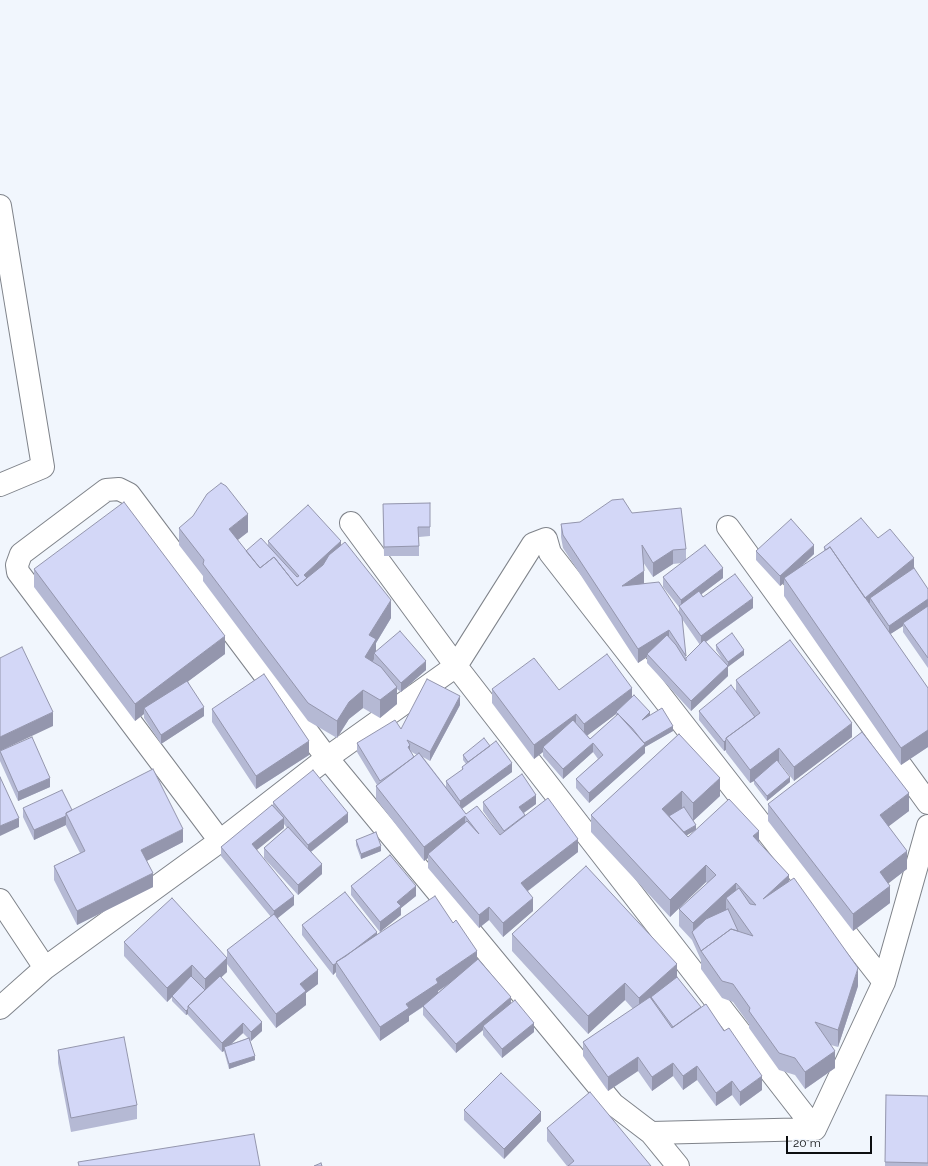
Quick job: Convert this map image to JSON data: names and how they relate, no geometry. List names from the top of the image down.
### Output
{
  "scale_bar": "20 m"
}
